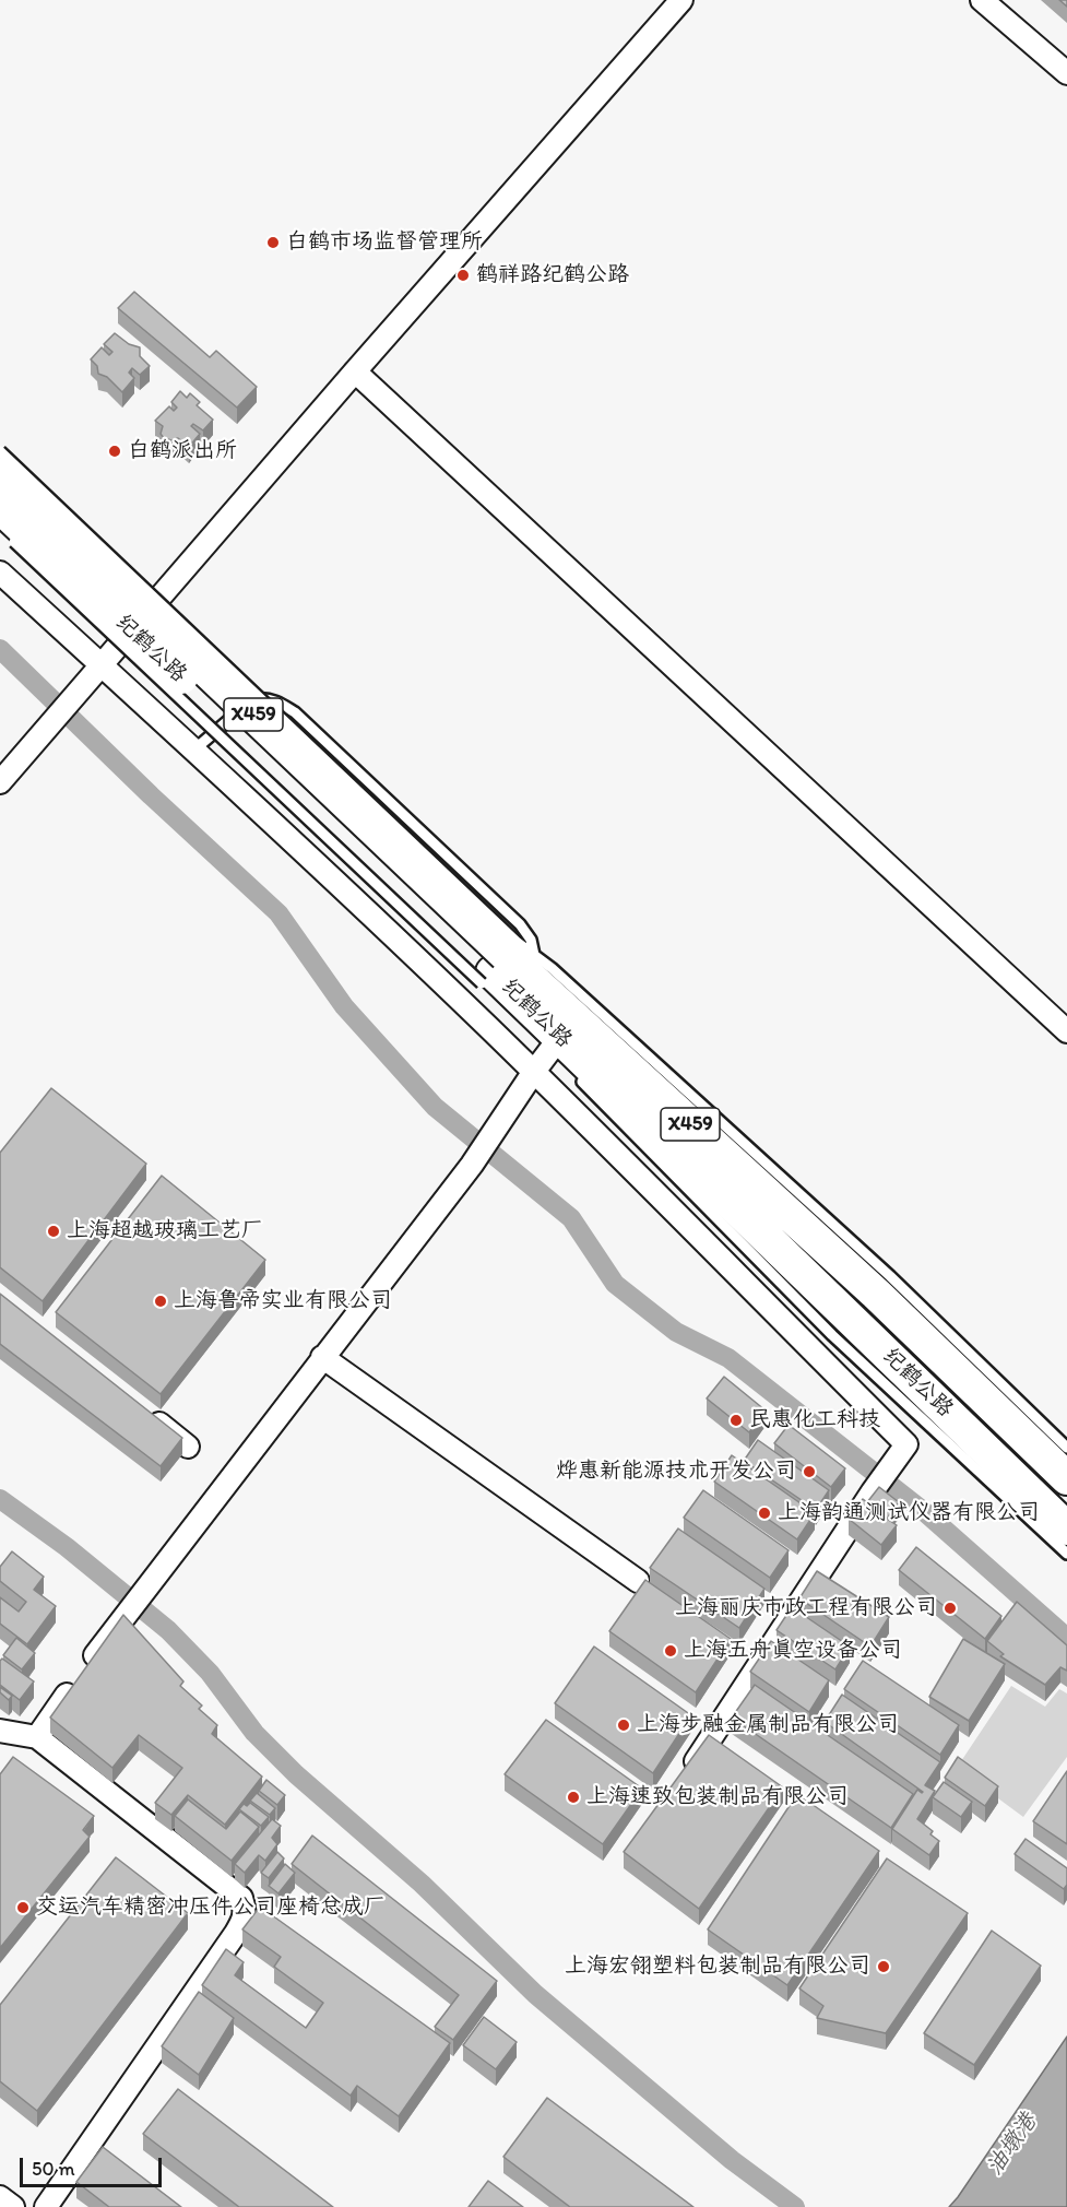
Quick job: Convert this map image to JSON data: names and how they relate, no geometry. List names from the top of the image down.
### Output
{
  "streets": {
    "main road": ["纪鹤公路", "X459"]
  },
  "water": ["油墩港"],
  "places": [
    "白鹤市场监督管理所",
    "鹤祥路纪鹤公路",
    "白鹤派出所",
    "上海超越玻璃工艺厂",
    "上海鲁帝实业有限公司",
    "民惠化工科技",
    "烨惠新能源技术开发公司",
    "上海韵通测试仪器有限公司",
    "上海丽庆市政工程有限公司",
    "上海五舟真空设备公司",
    "上海步融金属制品有限公司",
    "上海速致包装制品有限公司",
    "交运汽车精密冲压件公司座椅总成厂",
    "上海宏翎塑料包装制品有限公司"
  ],
  "scale_bar": "50 m"
}
